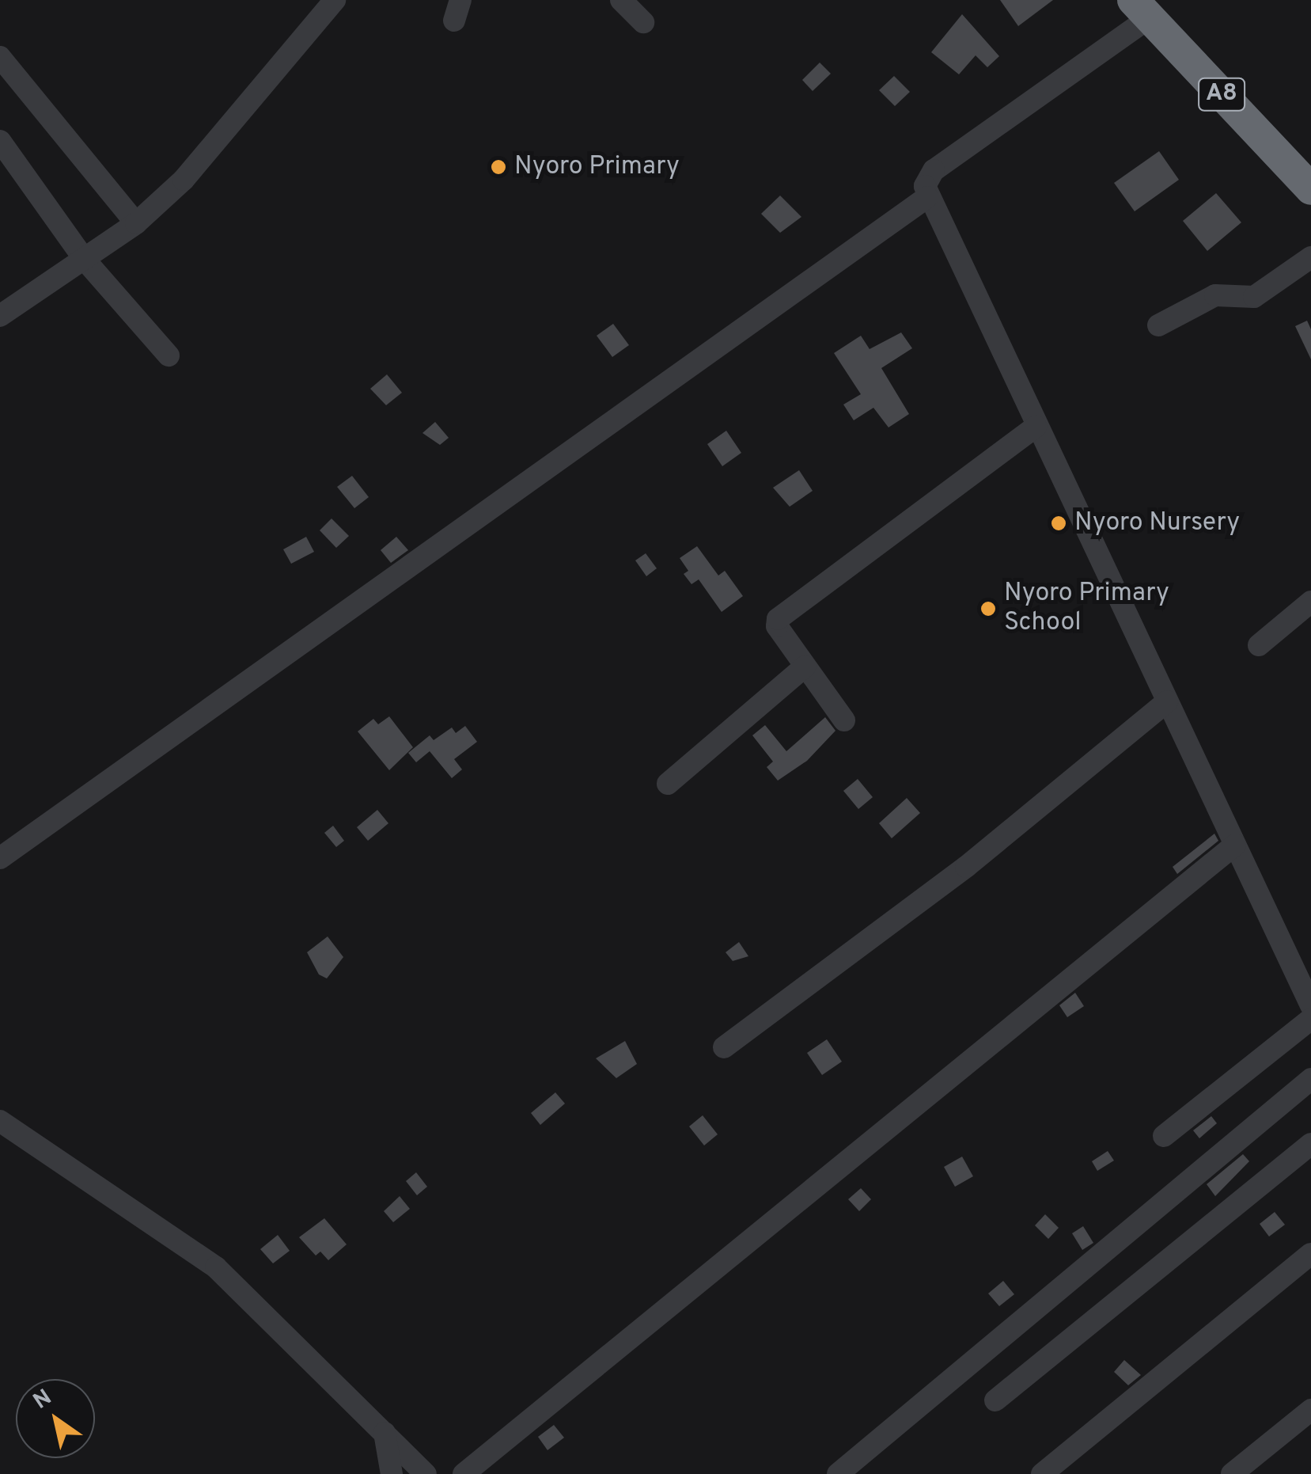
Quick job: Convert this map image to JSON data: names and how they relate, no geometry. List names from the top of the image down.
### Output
{
  "streets": {
    "highway": ["A8"]
  },
  "places": ["Nyoro Primary", "Nyoro Nursery", "Nyoro Primary School"],
  "north": "top left"
}
